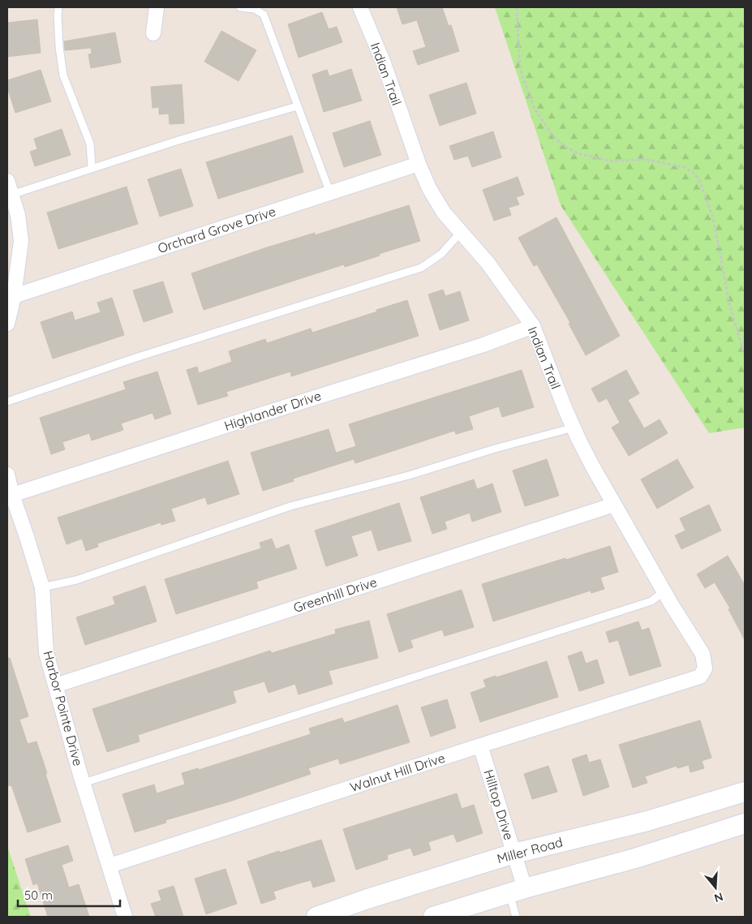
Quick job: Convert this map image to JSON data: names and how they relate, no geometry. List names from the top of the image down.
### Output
{
  "streets": {
    "main road": ["Miller Road"],
    "street": [
      "Indian Trail",
      "Orchard Grove Drive",
      "Highlander Drive",
      "Greenhill Drive",
      "Harbor Pointe Drive",
      "Walnut Hill Drive",
      "Hilltop Drive"
    ]
  },
  "crossings": [
    ["Indian Trail", "Orchard Grove Drive"],
    ["Indian Trail", "Highlander Drive"],
    ["Indian Trail", "Greenhill Drive"],
    ["Indian Trail", "Walnut Hill Drive"],
    ["Highlander Drive", "Harbor Pointe Drive"],
    ["Greenhill Drive", "Harbor Pointe Drive"],
    ["Harbor Pointe Drive", "Walnut Hill Drive"],
    ["Walnut Hill Drive", "Hilltop Drive"],
    ["Hilltop Drive", "Miller Road"]
  ],
  "scale_bar": "50 m",
  "north": "bottom"
}
